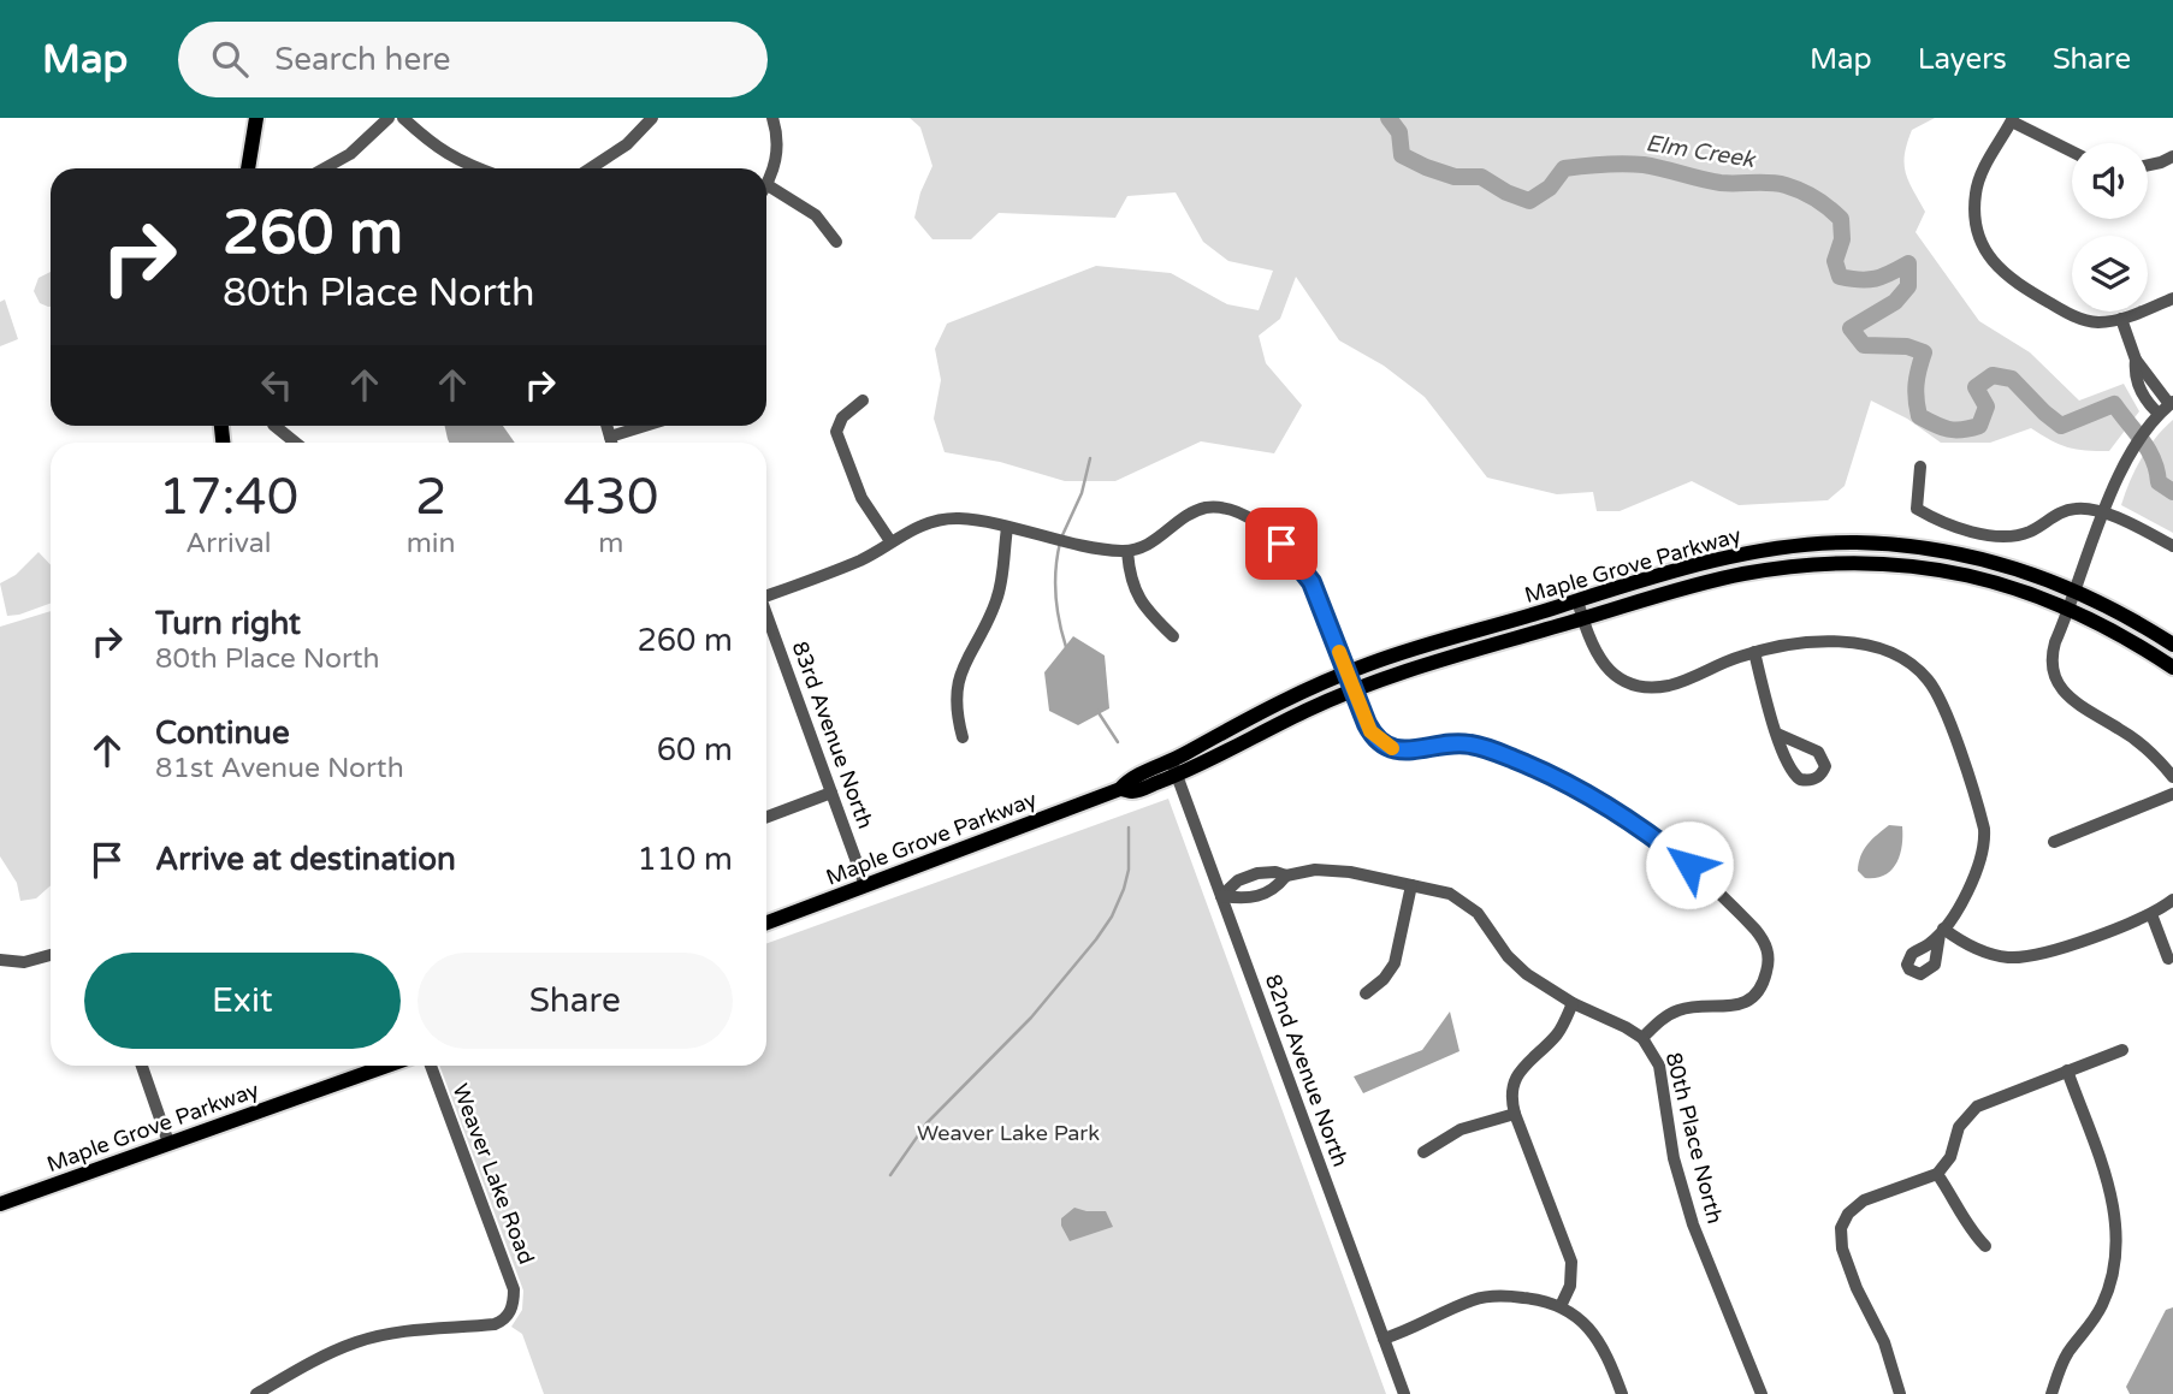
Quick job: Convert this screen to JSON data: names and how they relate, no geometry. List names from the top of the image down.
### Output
{
  "streets": {
    "main road": ["Maple Grove Parkway"],
    "street": [
      "83rd Avenue North",
      "82nd Avenue North",
      "80th Place North",
      "Weaver Lake Road"
    ]
  },
  "crossings": [
    ["Maple Grove Parkway", "83rd Avenue North"],
    ["Maple Grove Parkway", "82nd Avenue North"],
    ["Maple Grove Parkway", "80th Place North"]
  ],
  "water": ["Elm Creek"],
  "parks": ["Weaver Lake Park"],
  "page": {
    "header": "Map",
    "search": "Search here",
    "nav": ["Map", "Layers", "Share"],
    "turn": ["260 m", "80th Place North"],
    "eta": [
      "17:40",
      "Arrival",
      "2",
      "min",
      "430",
      "m"
    ],
    "list": [
      {
        "name": "Turn right",
        "note": "80th Place North",
        "value": "260 m"
      },
      {
        "name": "Continue",
        "note": "81st Avenue North",
        "value": "60 m"
      },
      {
        "name": "Arrive at destination",
        "value": "110 m"
      }
    ],
    "buttons": ["Exit", "Share"]
  }
}
